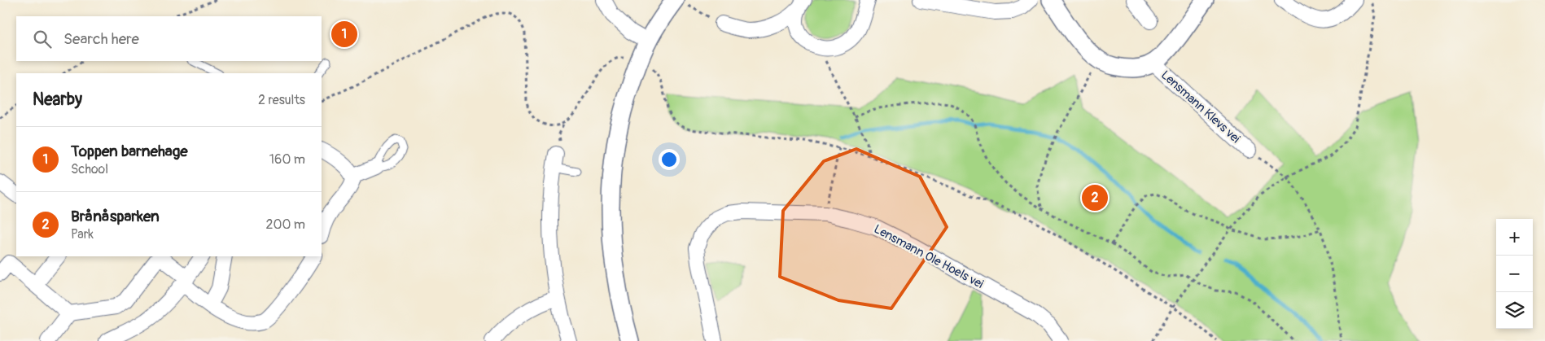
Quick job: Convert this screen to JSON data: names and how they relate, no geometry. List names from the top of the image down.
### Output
{
  "streets": {
    "street": ["Lensmann Klevs vei", "Lensmann Ole Hoels vei"]
  },
  "page": {
    "search": "Search here",
    "pins": ["1", "2"],
    "heading": ["Nearby", "2 results"],
    "list": [
      {
        "mark": "1",
        "name": "Toppen barnehage",
        "note": "School",
        "value": "160 m"
      },
      {
        "mark": "2",
        "name": "Brånåsparken",
        "note": "Park",
        "value": "200 m"
      }
    ],
    "map_buttons": ["+", "−"]
  }
}
